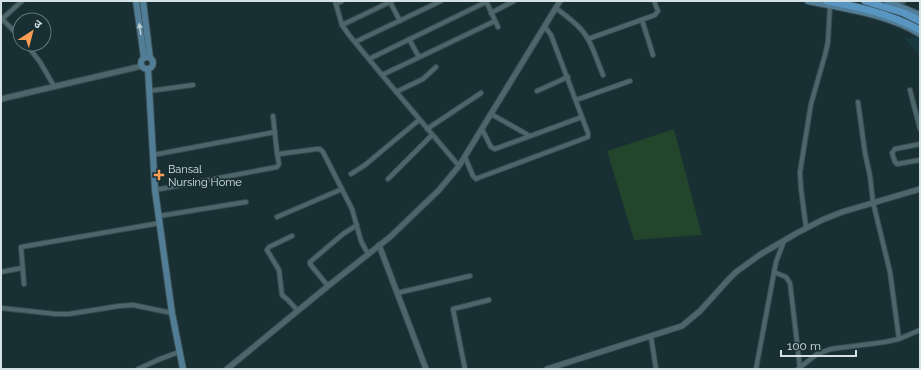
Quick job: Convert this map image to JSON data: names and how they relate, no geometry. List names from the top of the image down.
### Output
{
  "places": {
    "health": ["Bansal Nursing Home"]
  },
  "scale_bar": "100 m",
  "north": "top right"
}
